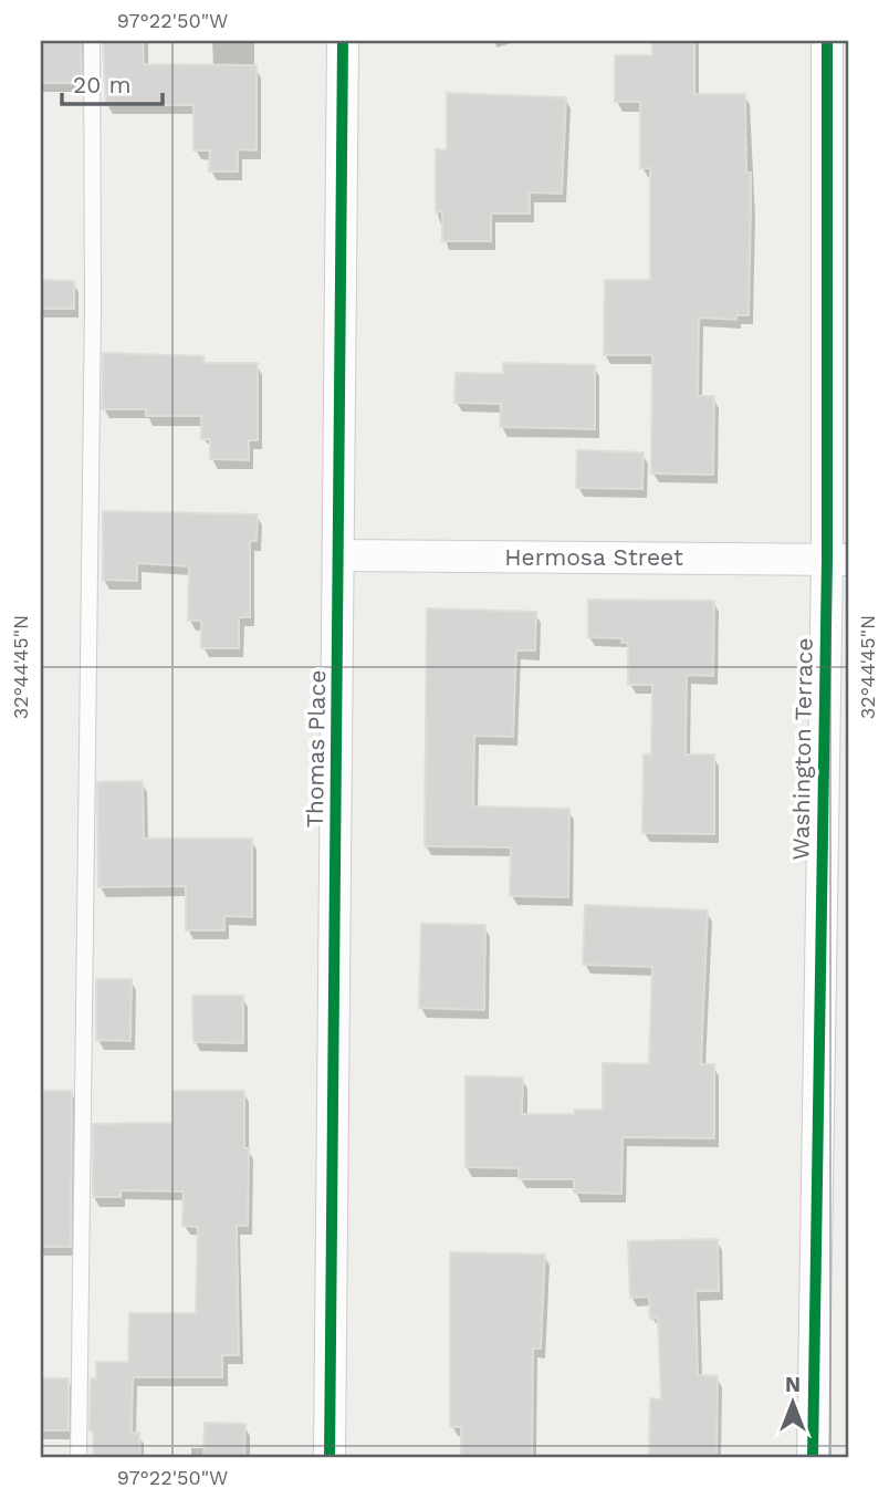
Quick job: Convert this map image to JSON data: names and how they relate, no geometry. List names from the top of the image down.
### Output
{
  "streets": {
    "street": ["Hermosa Street", "Thomas Place", "Washington Terrace"]
  },
  "crossings": [
    ["Hermosa Street", "Thomas Place"],
    ["Hermosa Street", "Washington Terrace"]
  ],
  "scale_bar": "20 m",
  "north": "top",
  "coordinates": ["97°22'50\"W", "32°44'45\"N"]
}
